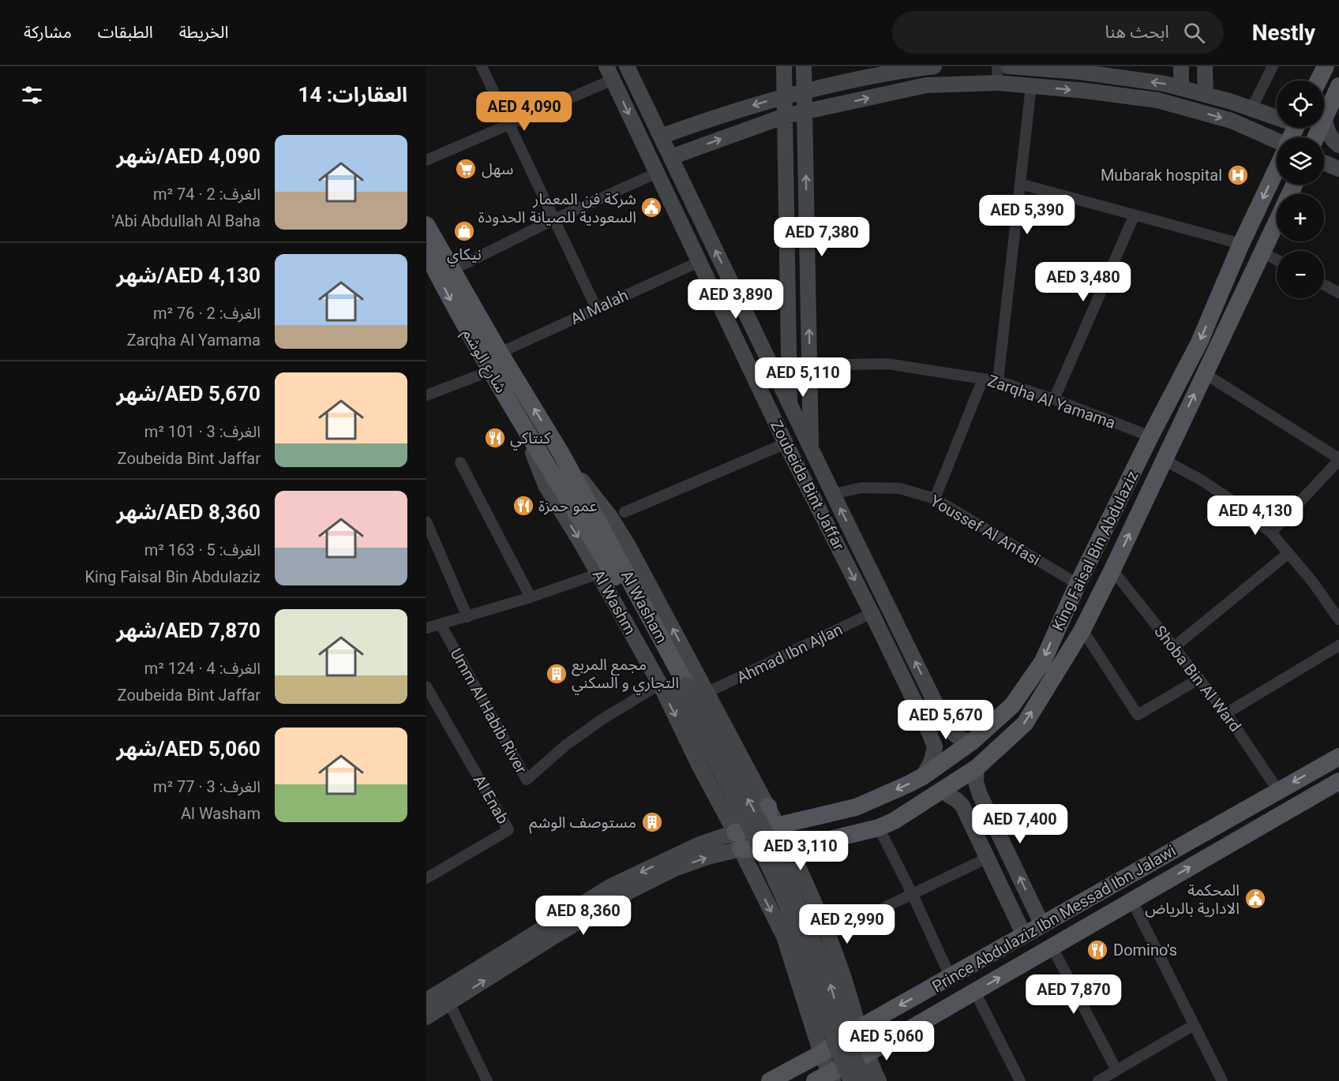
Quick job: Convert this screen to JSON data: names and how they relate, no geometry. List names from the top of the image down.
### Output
{
  "streets": {
    "main road": [
      "شارع الوشم",
      "King Faisal Bin Abdulaziz",
      "Al Washam",
      "Prince Abdulaziz Ibn Messad Ibn Jalawi"
    ],
    "street": [
      "Al Malah",
      "Zarqha Al Yamama",
      "Zoubeida Bint Jaffar",
      "Youssef Al Anfasi",
      "Al Washm",
      "Ahmad Ibn Ajlan",
      "Shoba Bin Al Ward",
      "Umm Al Habib River",
      "Al Enab"
    ]
  },
  "crossings": [
    ["Al Malah", "Zoubeida Bint Jaffar"],
    ["Al Malah", "Al Washam"],
    ["شارع الوشم", "Al Washm"],
    ["شارع الوشم", "Al Washam"],
    ["Zarqha Al Yamama", "King Faisal Bin Abdulaziz"],
    ["Zoubeida Bint Jaffar", "Youssef Al Anfasi"],
    ["Zoubeida Bint Jaffar", "King Faisal Bin Abdulaziz"],
    ["Zoubeida Bint Jaffar", "Ahmad Ibn Ajlan"],
    ["Youssef Al Anfasi", "King Faisal Bin Abdulaziz"],
    ["King Faisal Bin Abdulaziz", "Al Washm"],
    ["King Faisal Bin Abdulaziz", "Shoba Bin Al Ward"],
    ["Al Washm", "Al Washam"],
    ["Al Washm", "Umm Al Habib River"],
    ["Al Washam", "Umm Al Habib River"],
    ["Shoba Bin Al Ward", "Prince Abdulaziz Ibn Messad Ibn Jalawi"]
  ],
  "one_way": ["شارع الوشم"],
  "places": {
    "supermarket": ["سهل"],
    "hospital": ["Mubarak hospital"],
    "public building": ["شركة فن المعمار السعودية للصيانة الحدودة", "المحكمة الادارية بالرياض"],
    "shop": ["نيكاي"],
    "restaurant": ["كنتاكي", "عمو حمزة", "Domino's"],
    "building": ["مجمع المربع التجاري و السكني", "مستوصف الوشم"]
  },
  "page": {
    "header": "Nestly",
    "search": "ابحث هنا",
    "nav": ["الخريطة", "الطبقات", "مشاركة"],
    "heading": "العقارات: 14",
    "map_buttons": ["+", "−"],
    "price": [
      "AED 4,090",
      "AED 5,390",
      "AED 7,380",
      "AED 3,480",
      "AED 3,890",
      "AED 5,110",
      "AED 4,130",
      "AED 5,670",
      "AED 7,400",
      "AED 3,110",
      "AED 8,360",
      "AED 2,990",
      "AED 7,870",
      "AED 5,060"
    ],
    "list": [
      {
        "name": "AED 4,090/شهر",
        "note": "الغرف: 2 · 74 m² · Abi Abdullah Al Baha'"
      },
      {
        "name": "AED 4,130/شهر",
        "note": "الغرف: 2 · 76 m² · Zarqha Al Yamama"
      },
      {
        "name": "AED 5,670/شهر",
        "note": "الغرف: 3 · 101 m² · Zoubeida Bint Jaffar"
      },
      {
        "name": "AED 8,360/شهر",
        "note": "الغرف: 5 · 163 m² · King Faisal Bin Abdulaziz"
      },
      {
        "name": "AED 7,870/شهر",
        "note": "الغرف: 4 · 124 m² · Zoubeida Bint Jaffar"
      },
      {
        "name": "AED 5,060/شهر",
        "note": "الغرف: 3 · 77 m² · Al Washam"
      }
    ]
  }
}
